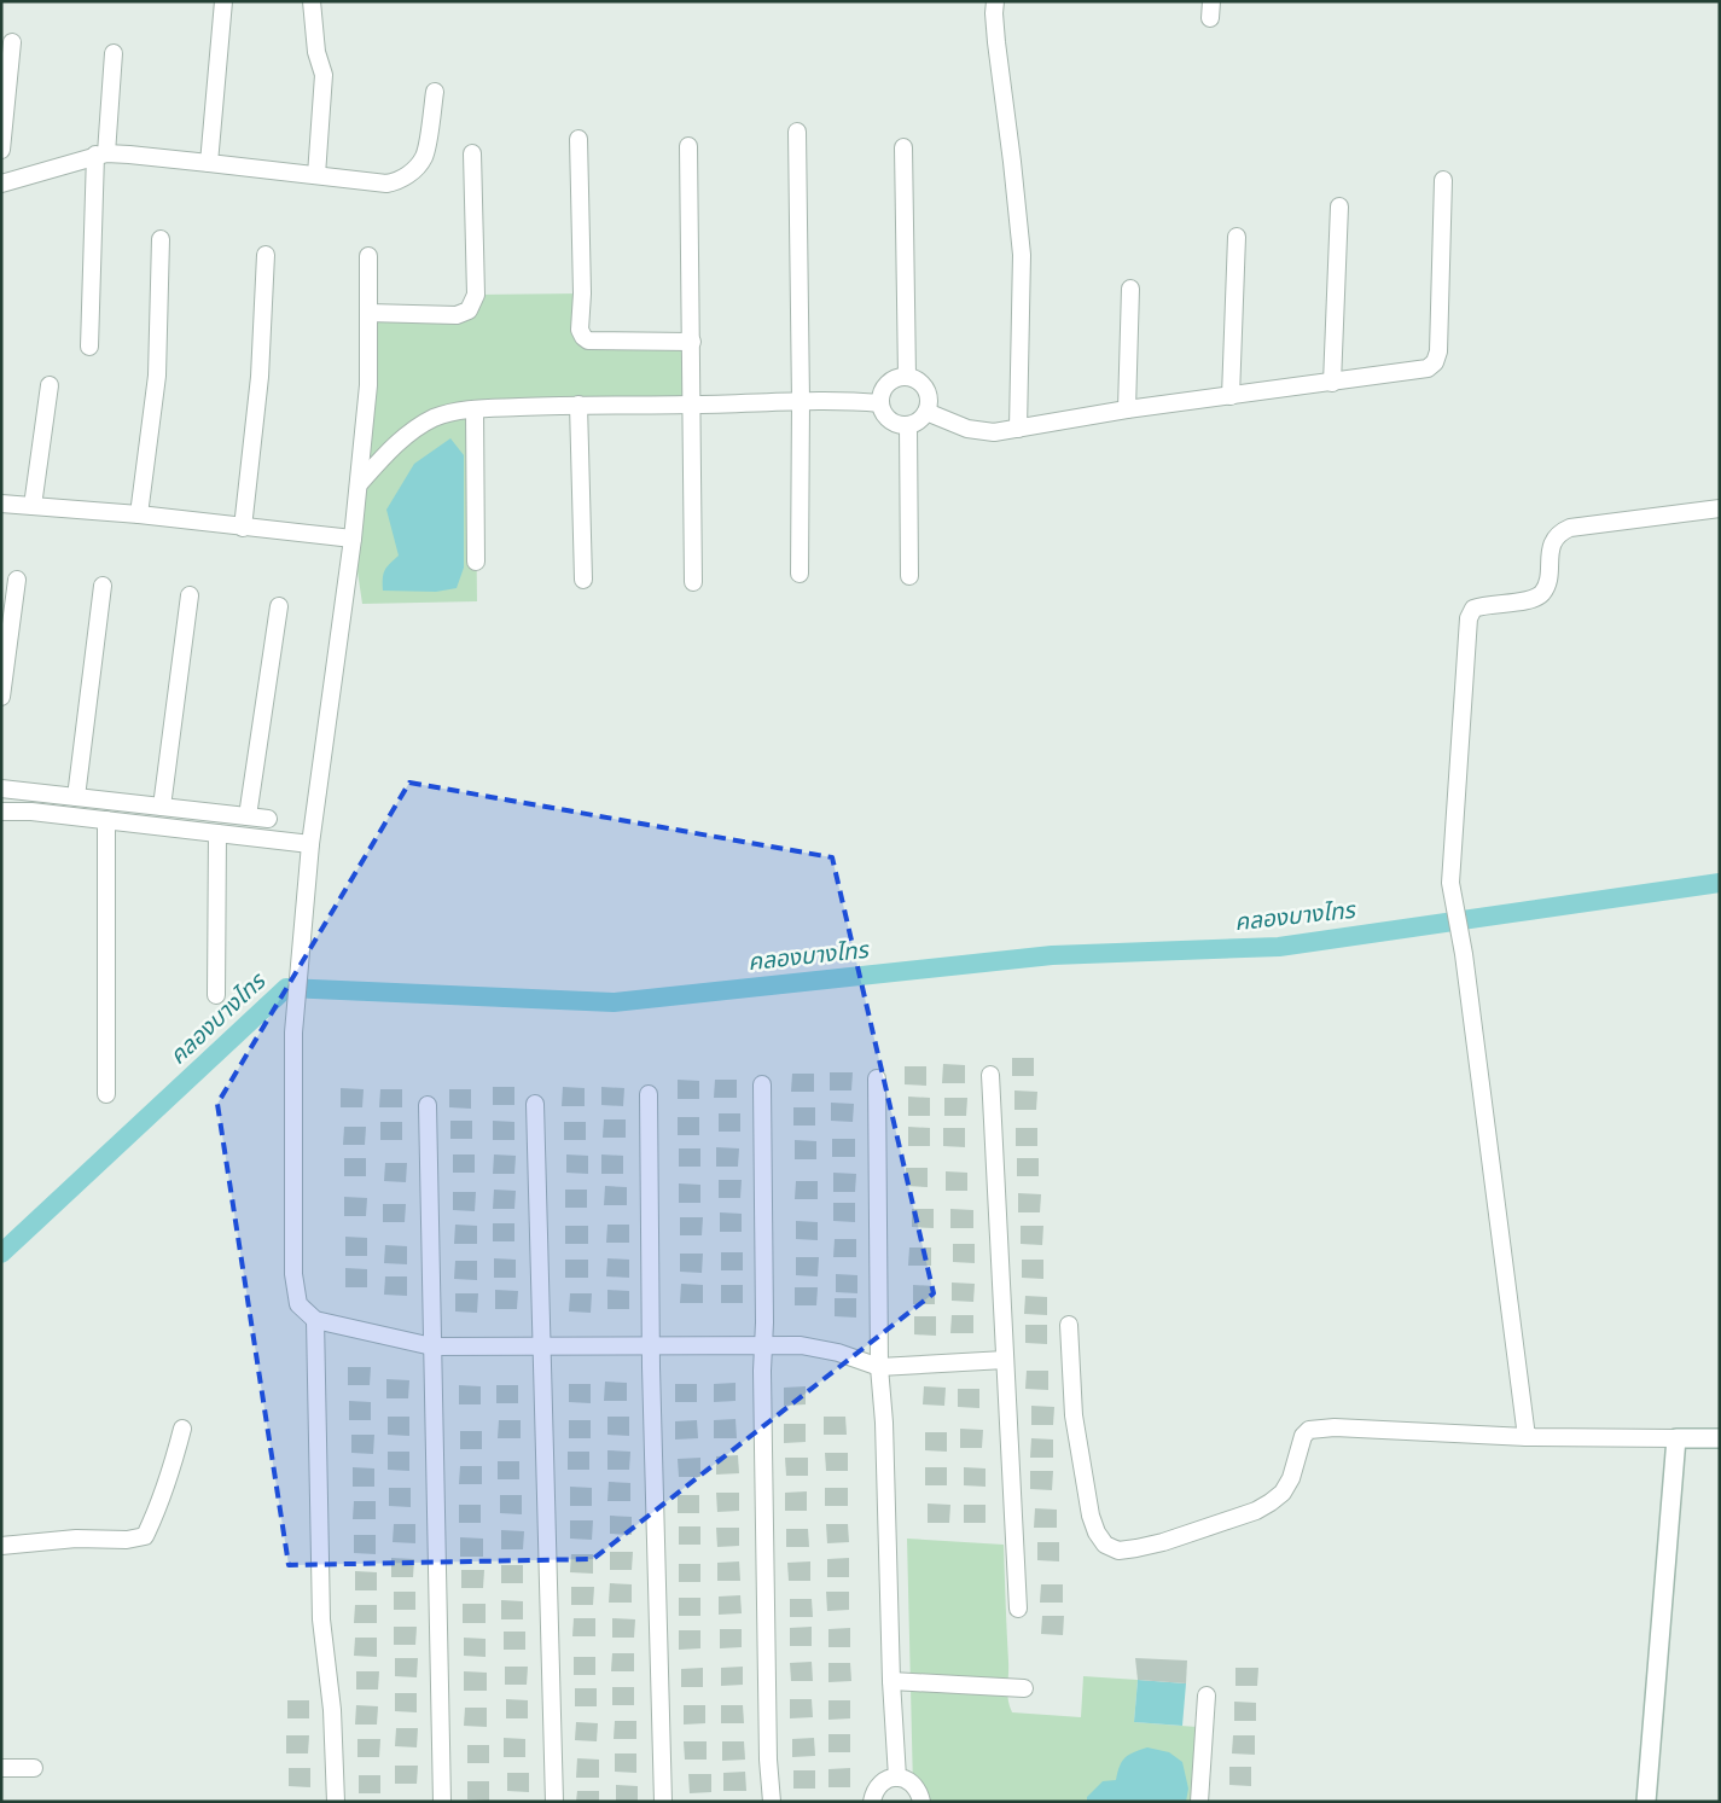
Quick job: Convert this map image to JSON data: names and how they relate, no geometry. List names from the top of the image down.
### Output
{
  "water": ["คลองบางไทร"]
}
